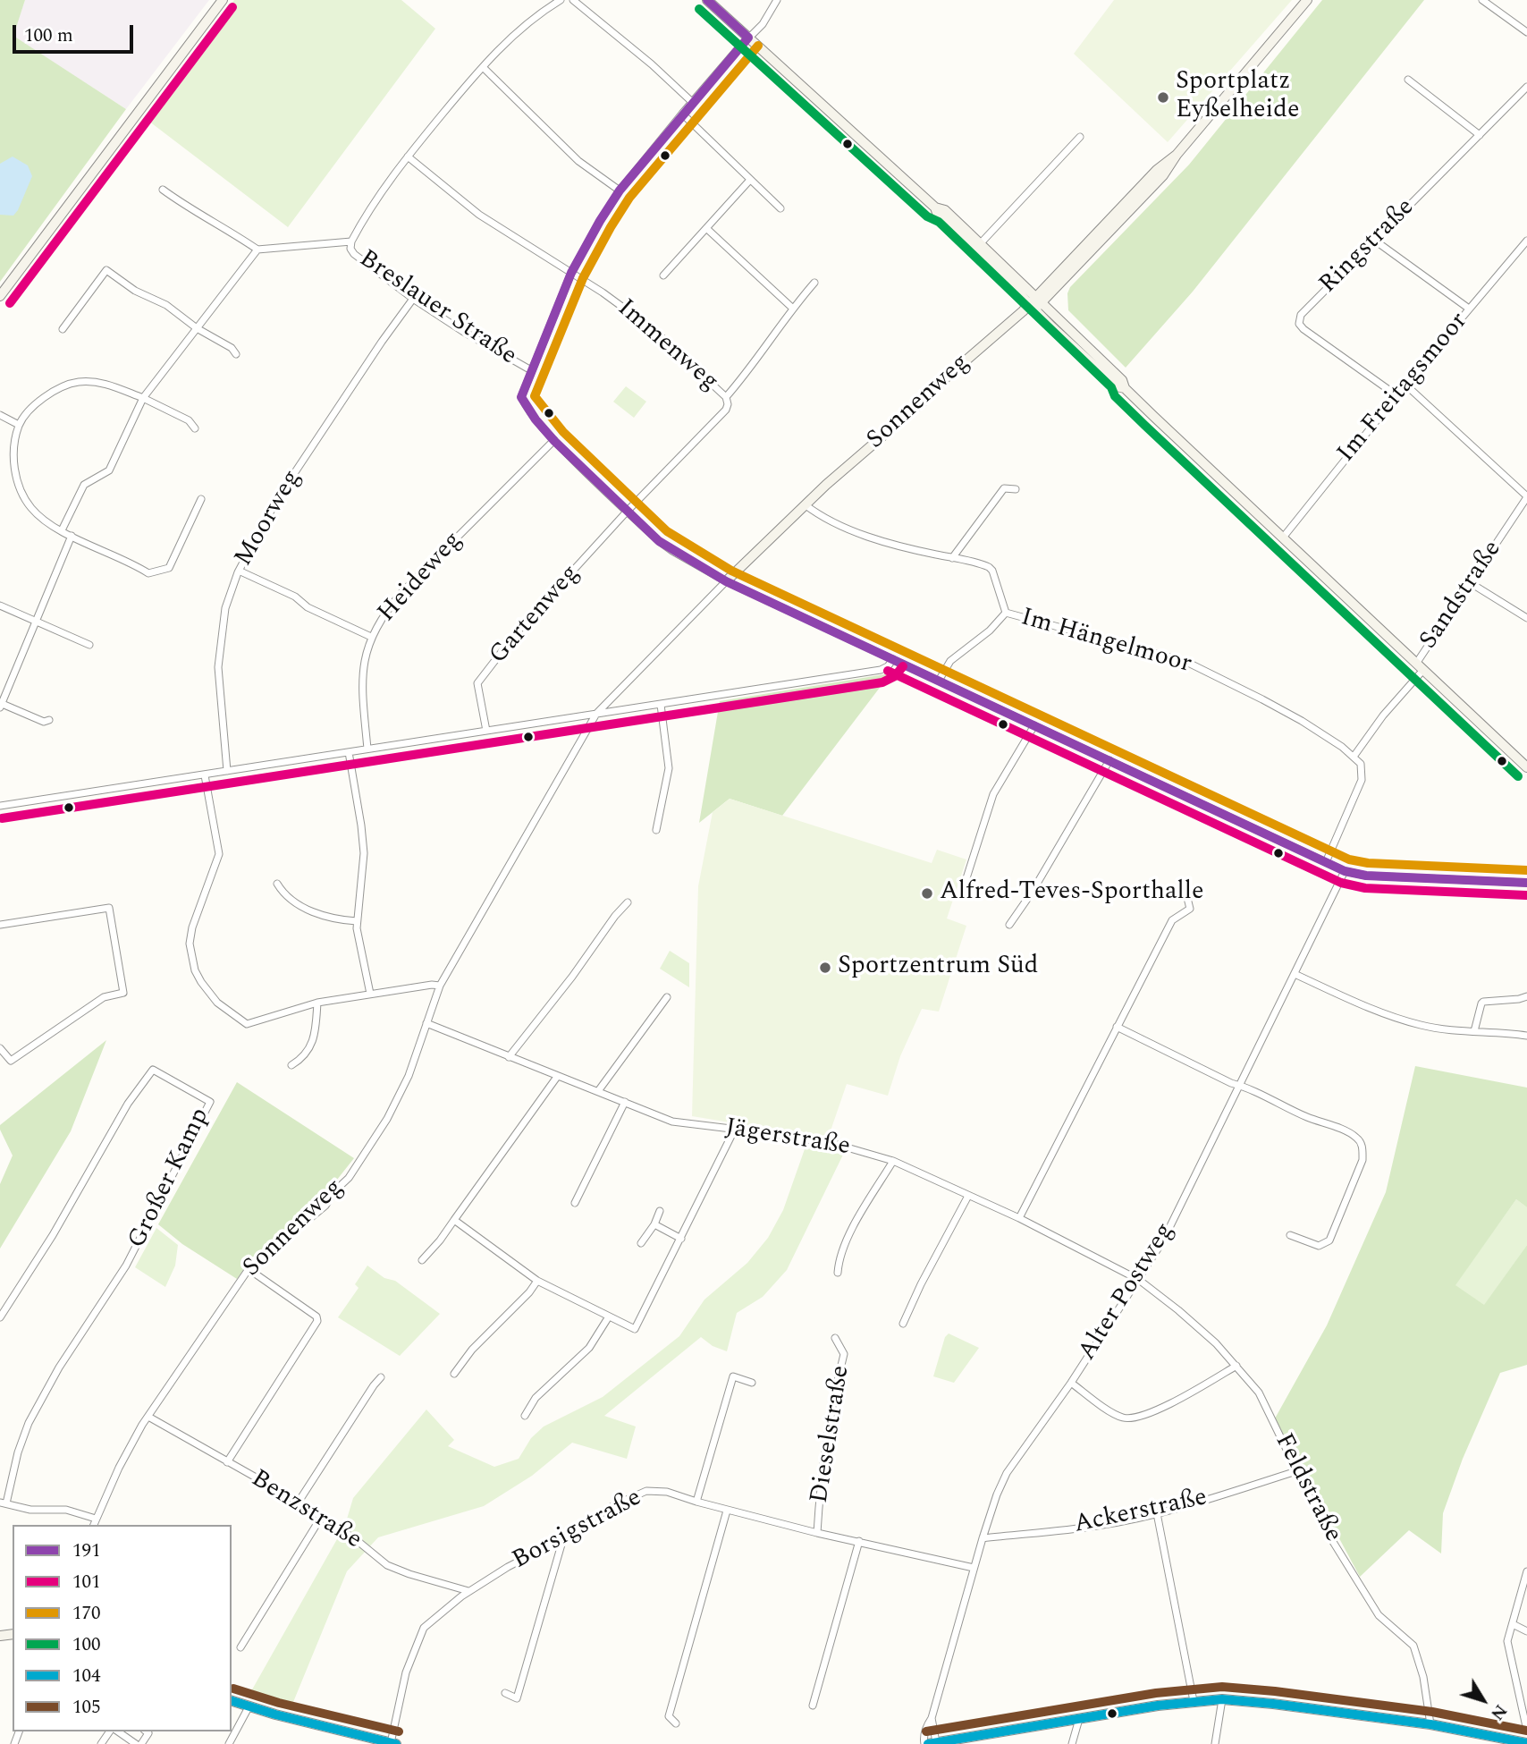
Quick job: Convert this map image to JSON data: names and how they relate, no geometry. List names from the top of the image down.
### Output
{
  "streets": {
    "street": [
      "Ringstraße",
      "Breslauer Straße",
      "Immenweg",
      "Im Freitagsmoor",
      "Sonnenweg",
      "Moorweg",
      "Heideweg",
      "Sandstraße",
      "Gartenweg",
      "Im Hängelmoor",
      "Jägerstraße",
      "Großer Kamp",
      "Alter Postweg",
      "Dieselstraße",
      "Feldstraße",
      "Benzstraße",
      "Ackerstraße",
      "Borsigstraße"
    ]
  },
  "crossings": [
    ["Ringstraße", "Im Freitagsmoor"],
    ["Breslauer Straße", "Moorweg"],
    ["Immenweg", "Gartenweg"],
    ["Sonnenweg", "Jägerstraße"],
    ["Sonnenweg", "Großer Kamp"],
    ["Sonnenweg", "Benzstraße"],
    ["Jägerstraße", "Alter Postweg"],
    ["Jägerstraße", "Feldstraße"],
    ["Alter Postweg", "Feldstraße"],
    ["Alter Postweg", "Ackerstraße"],
    ["Alter Postweg", "Borsigstraße"],
    ["Dieselstraße", "Borsigstraße"],
    ["Feldstraße", "Ackerstraße"],
    ["Benzstraße", "Borsigstraße"]
  ],
  "places": ["Sportplatz Eyßelheide", "Alfred-Teves-Sporthalle", "Sportzentrum Süd"],
  "lines": [
    "transit line 191",
    "transit line 101",
    "transit line 100",
    "transit line 170",
    "transit line 105",
    "transit line 104"
  ],
  "legend": [
    "191",
    "101",
    "170",
    "100",
    "104",
    "105"
  ],
  "scale_bar": "100 m",
  "north": "bottom right"
}
